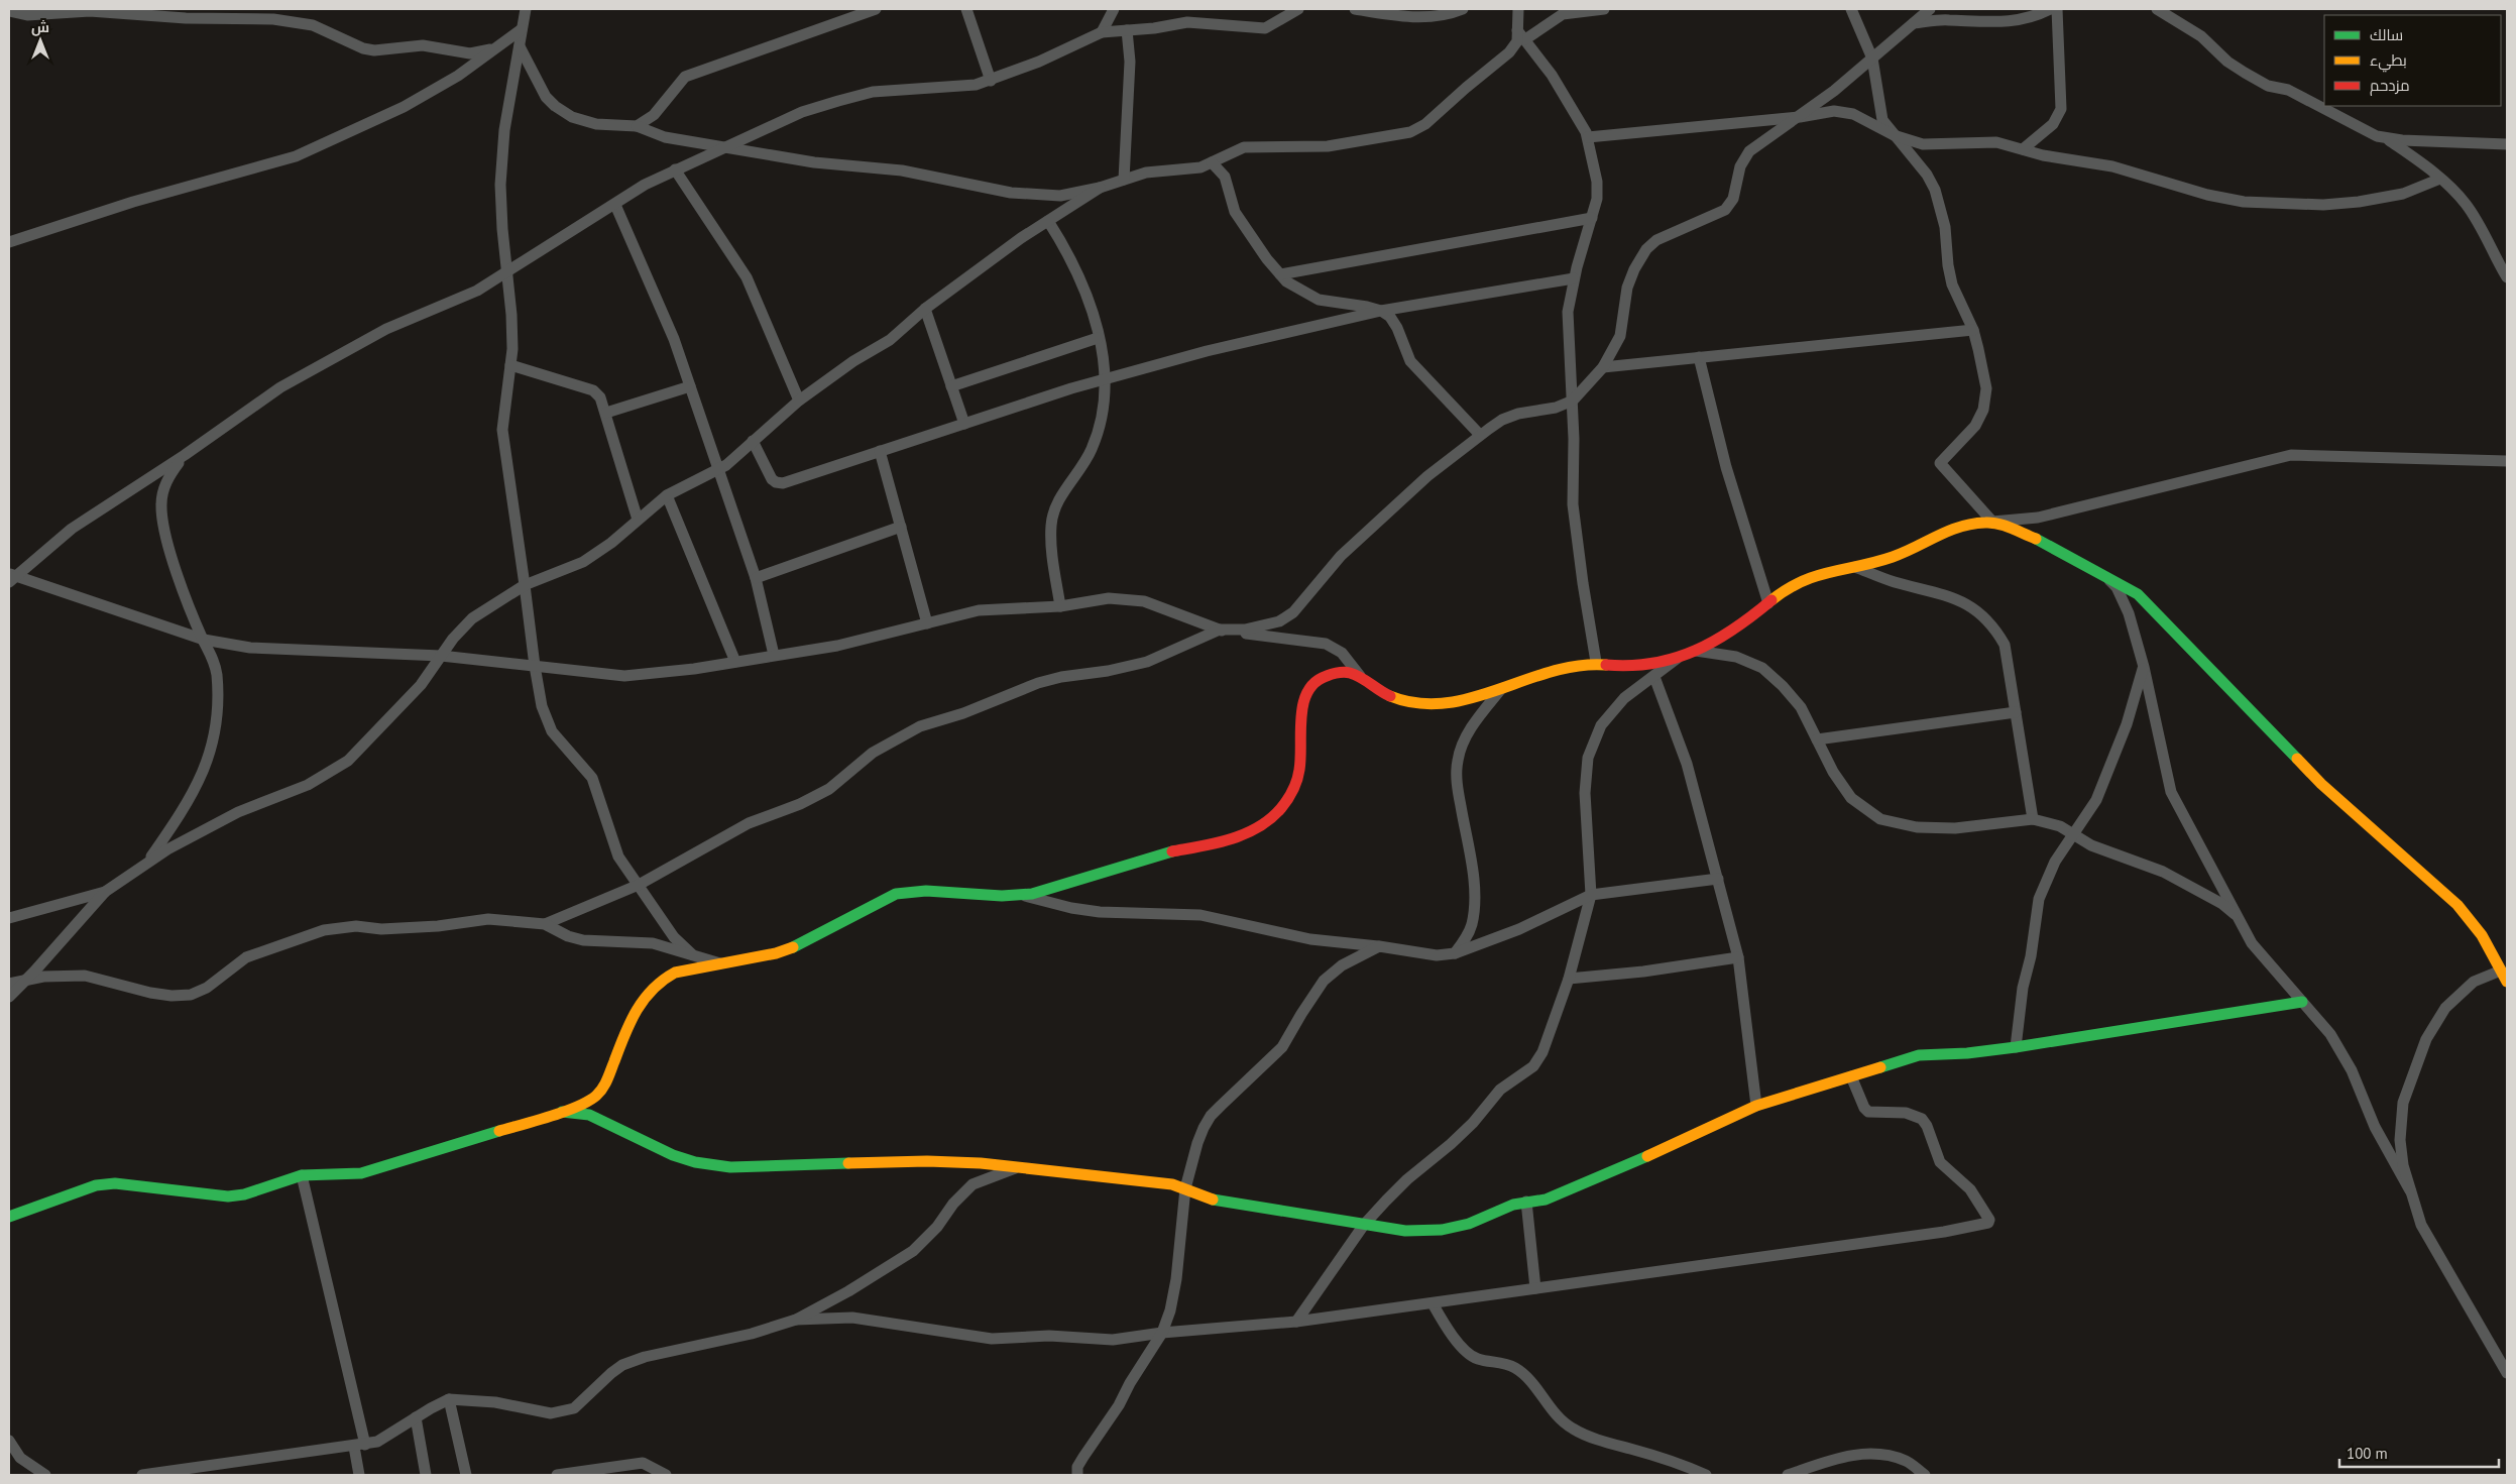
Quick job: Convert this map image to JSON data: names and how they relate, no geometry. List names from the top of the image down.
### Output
{
  "legend": ["سالك", "بطيء", "مزدحم"],
  "scale_bar": "100 m",
  "north": "top"
}
